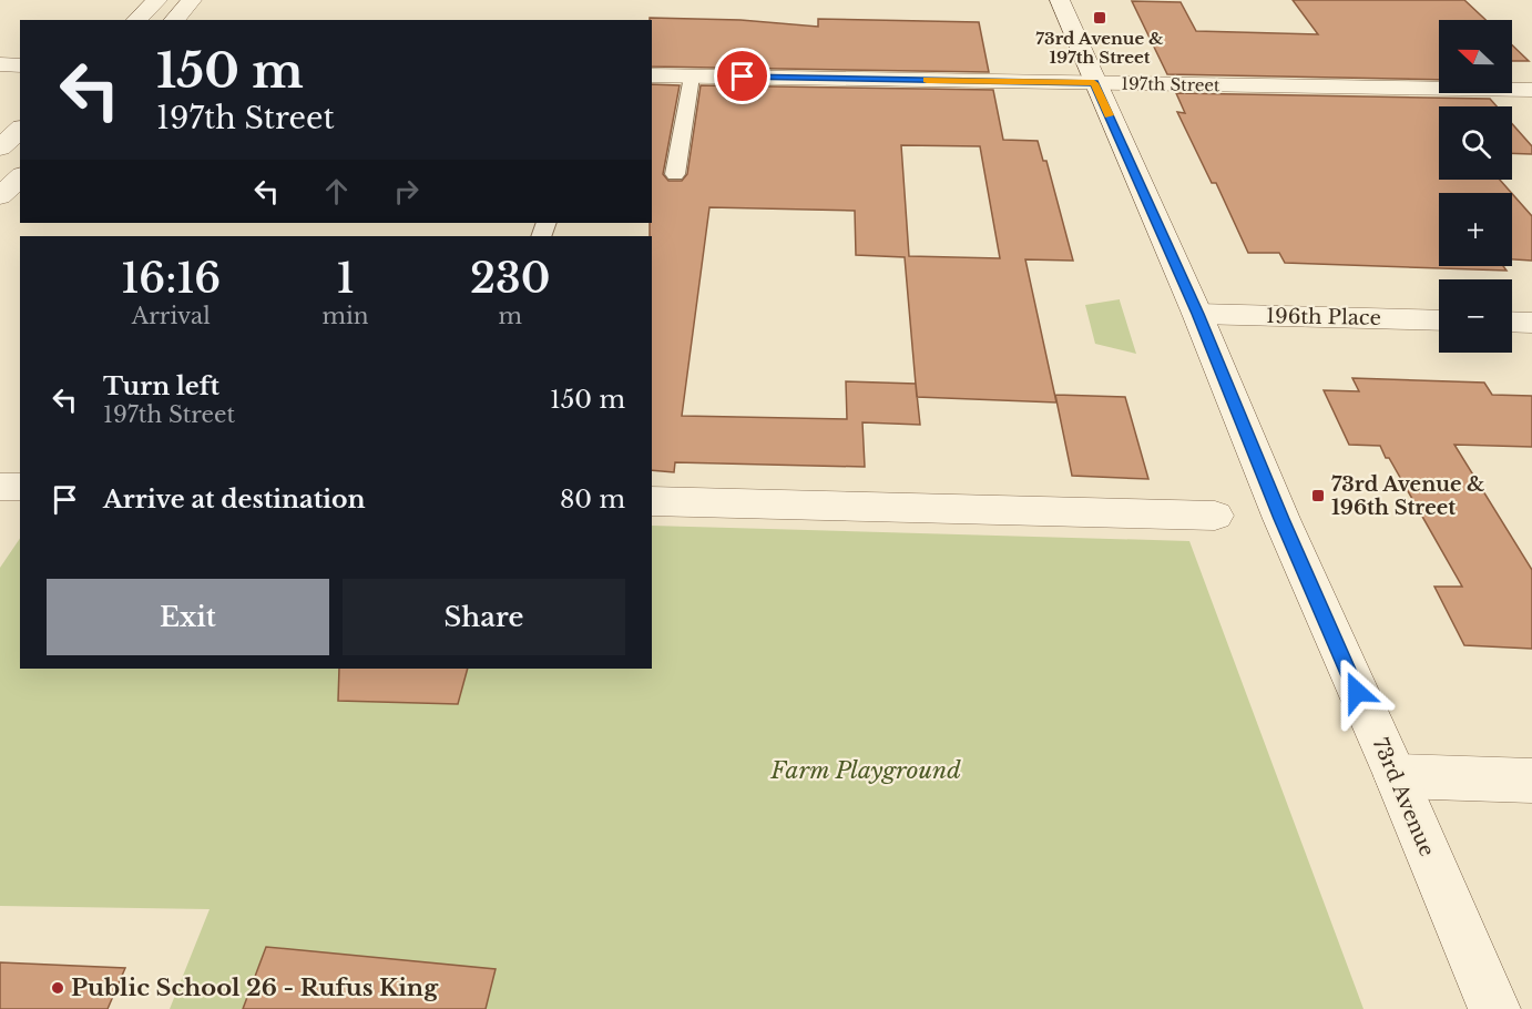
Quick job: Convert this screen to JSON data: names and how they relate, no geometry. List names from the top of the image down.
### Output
{
  "streets": {
    "street": ["197th Street", "196th Place", "73rd Avenue"]
  },
  "crossings": [
    ["197th Street", "73rd Avenue"],
    ["196th Place", "73rd Avenue"]
  ],
  "parks": ["Farm Playground"],
  "places": {
    "transit": ["73rd Avenue & 197th Street", "73rd Avenue & 196th Street"],
    "other": ["Public School 26 - Rufus King"]
  },
  "north": "left",
  "page": {
    "map_buttons": ["+", "−"],
    "turn": ["150 m", "197th Street"],
    "eta": [
      "16:16",
      "Arrival",
      "1",
      "min",
      "230",
      "m"
    ],
    "list": [
      {
        "name": "Turn left",
        "note": "197th Street",
        "value": "150 m"
      },
      {
        "name": "Arrive at destination",
        "value": "80 m"
      }
    ],
    "buttons": ["Exit", "Share"]
  }
}
